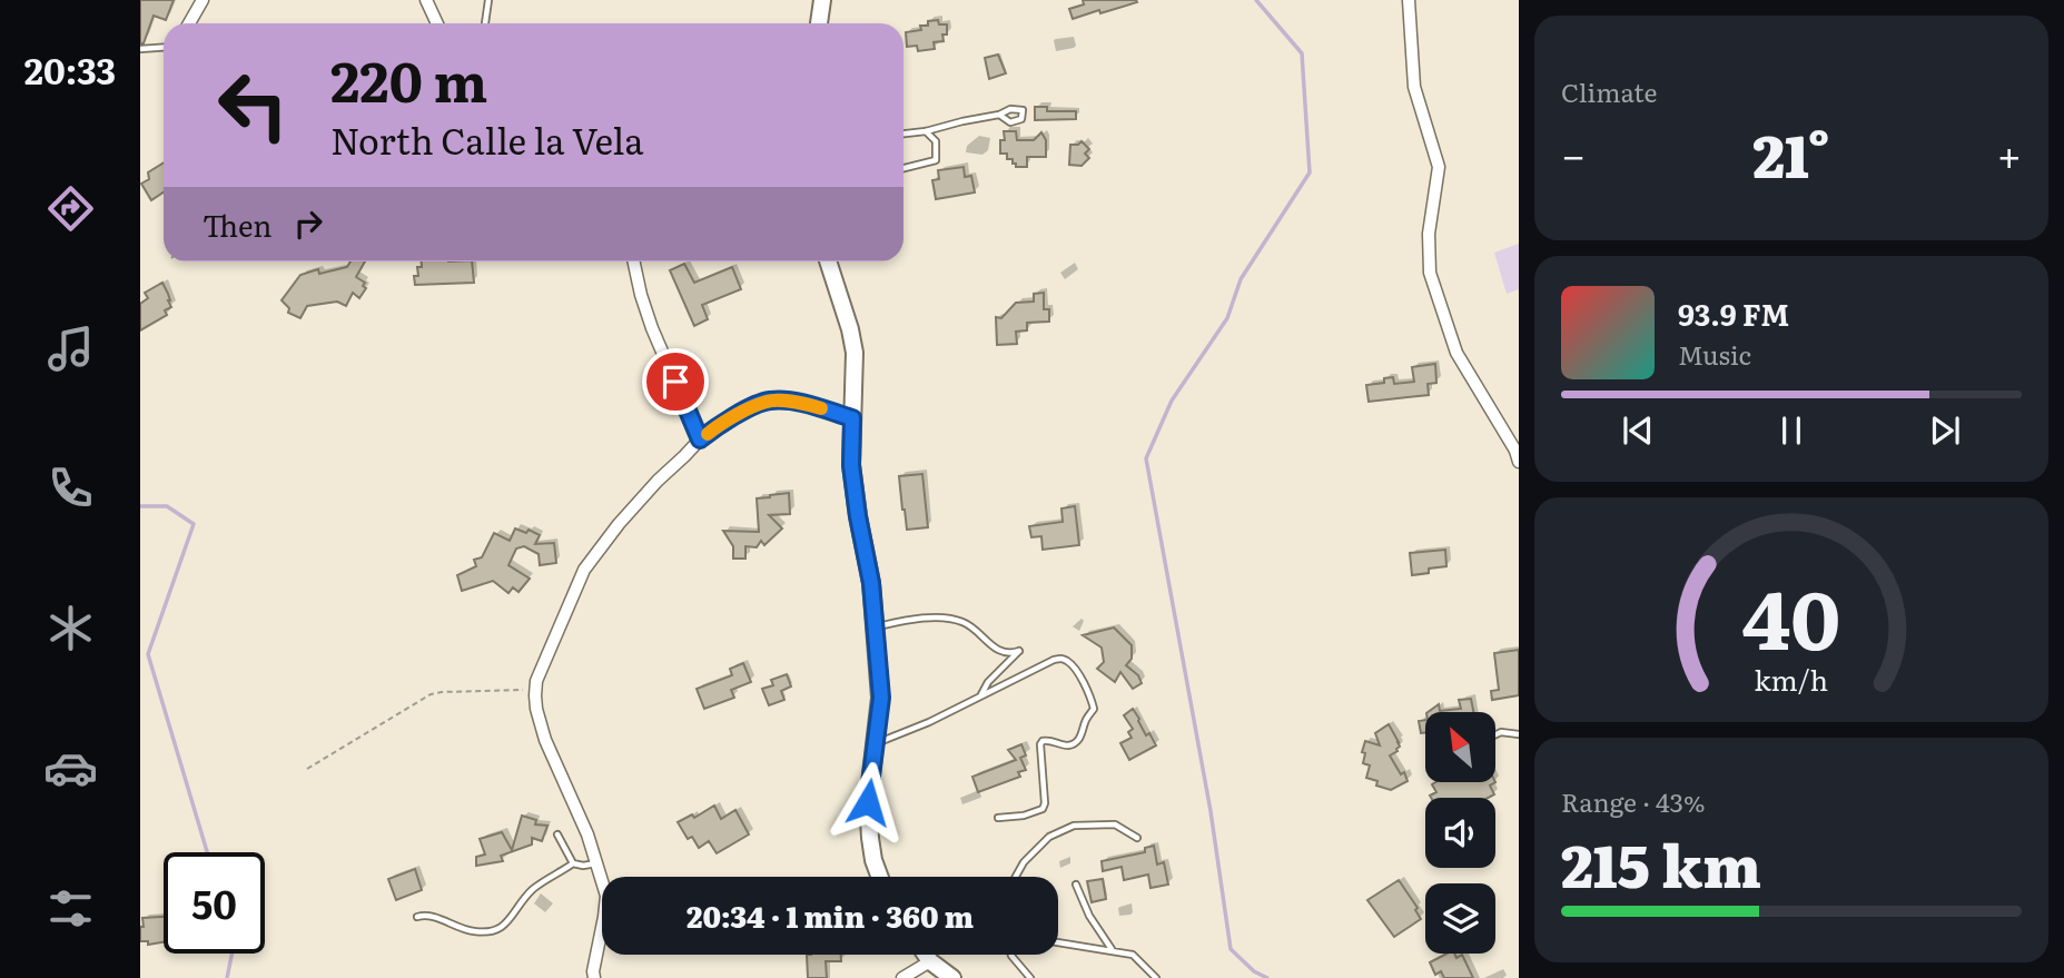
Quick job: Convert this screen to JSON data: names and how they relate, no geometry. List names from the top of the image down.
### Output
{
  "north": "top left",
  "page": {
    "tabs": "20:33",
    "tile": [
      "Climate",
      ["Range · 43%", "215 km"]
    ],
    "turn": ["220 m", "North Calle la Vela"],
    "heat": ["−", "21°", "+"],
    "then": "Then",
    "song": ["93.9 FM", "Music"],
    "limit": "50",
    "trip": "20:34 · 1 min · 360 m",
    "gauge": ["40", "km/h"]
  }
}
